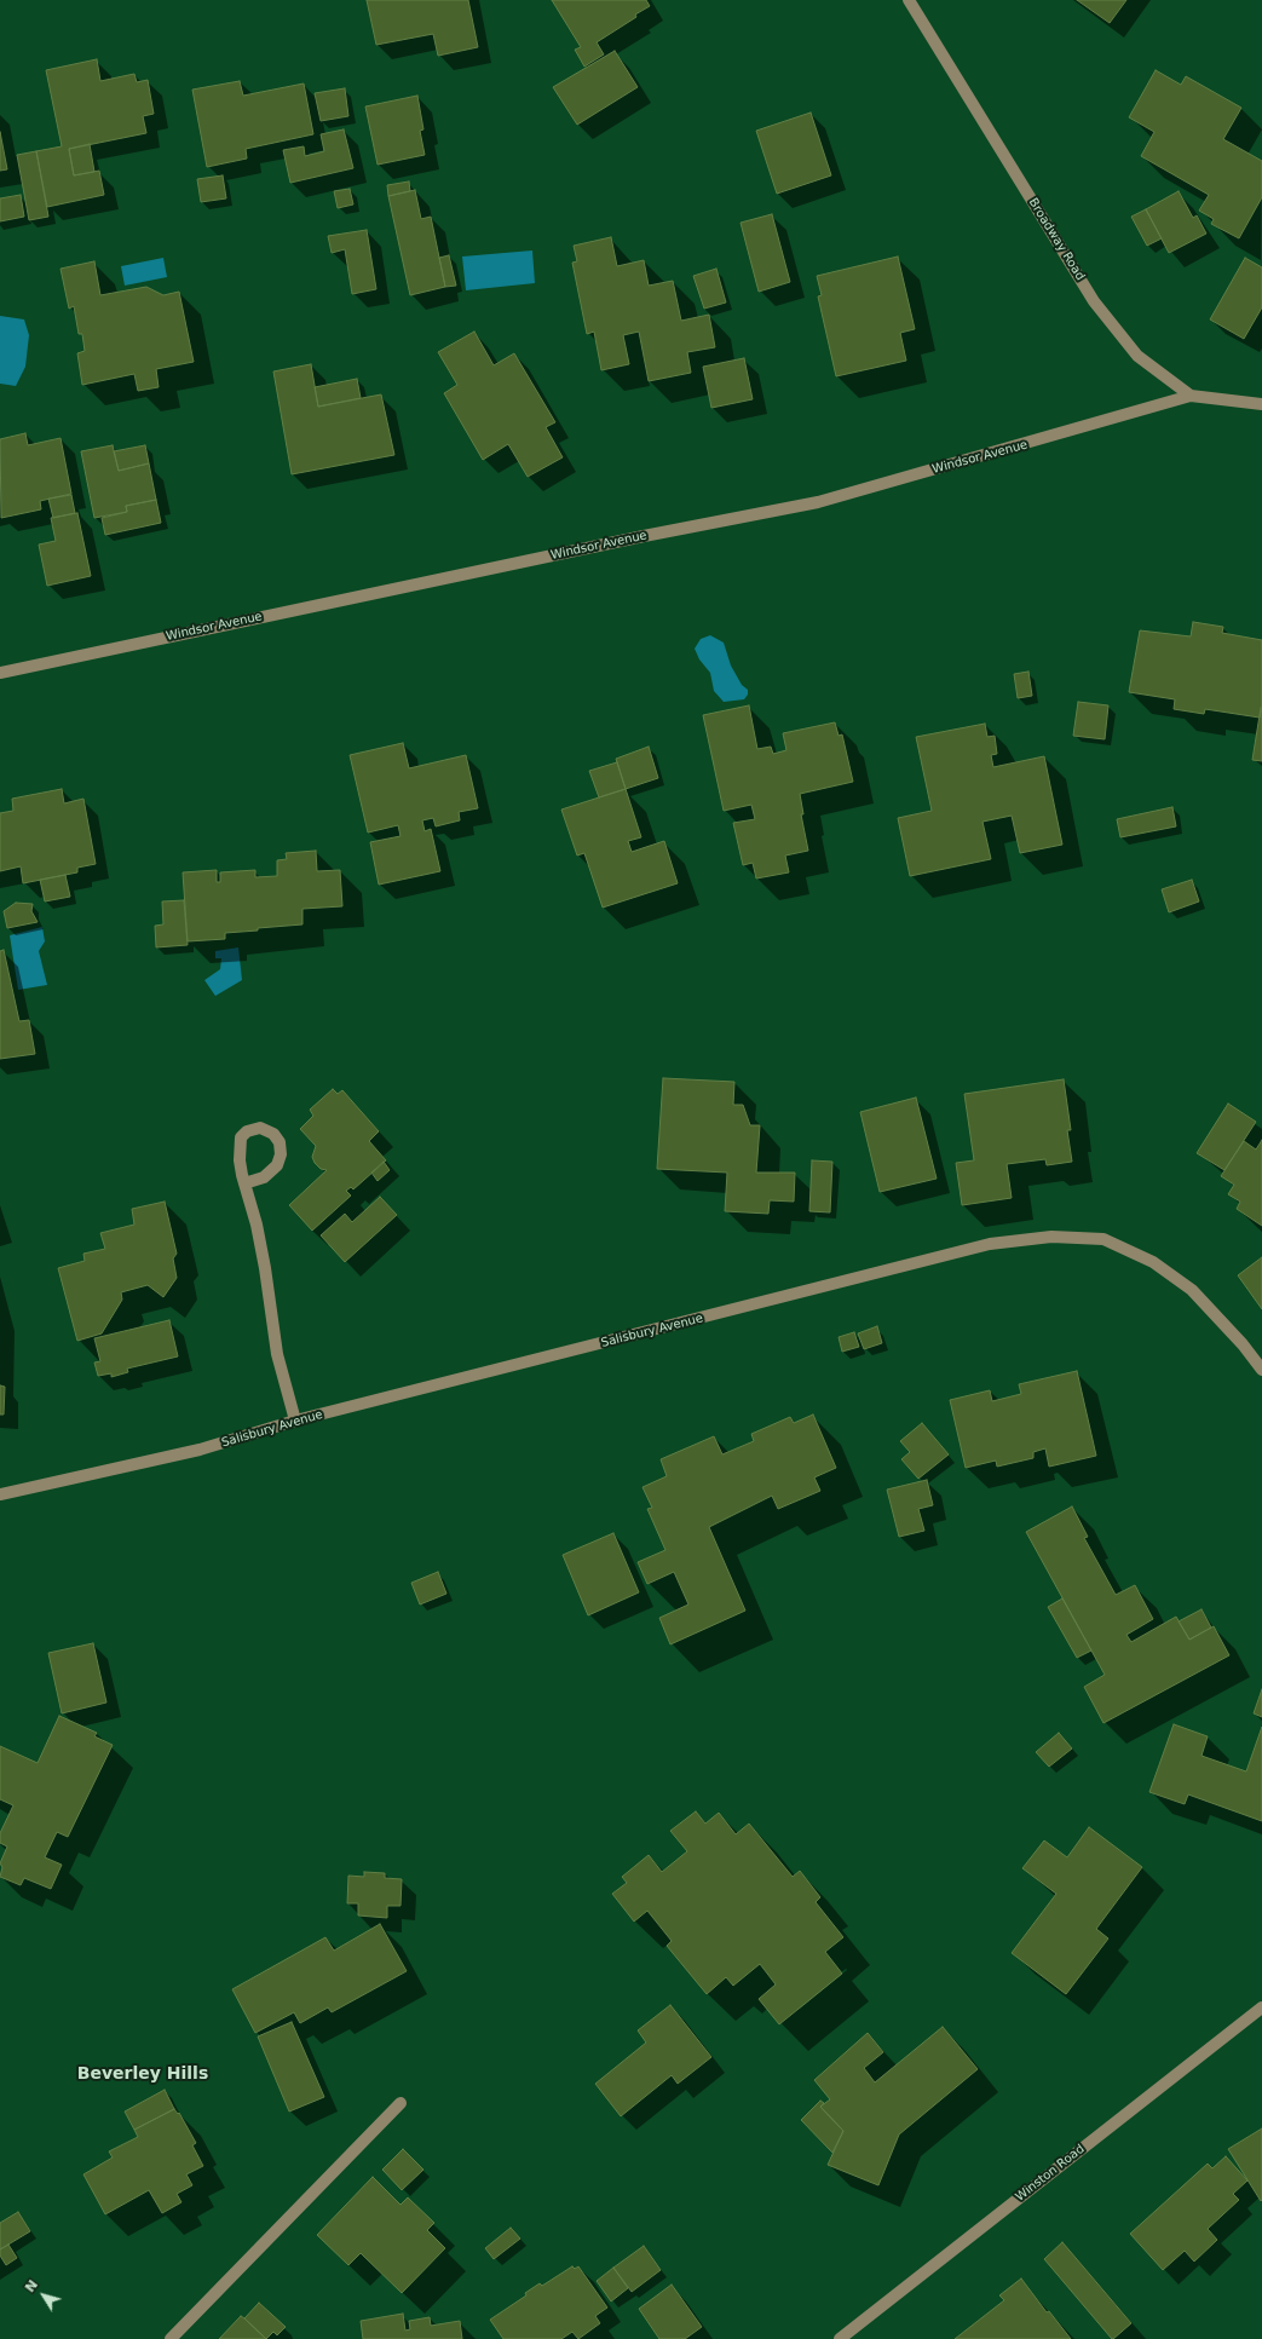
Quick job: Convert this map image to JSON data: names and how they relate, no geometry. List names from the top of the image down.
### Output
{
  "streets": {
    "street": [
      "Broadway Road",
      "Windsor Avenue",
      "Salisbury Avenue",
      "Winston Road"
    ]
  },
  "crossings": [
    ["Broadway Road", "Windsor Avenue"]
  ],
  "districts": ["Beverley Hills"],
  "north": "top left"
}
